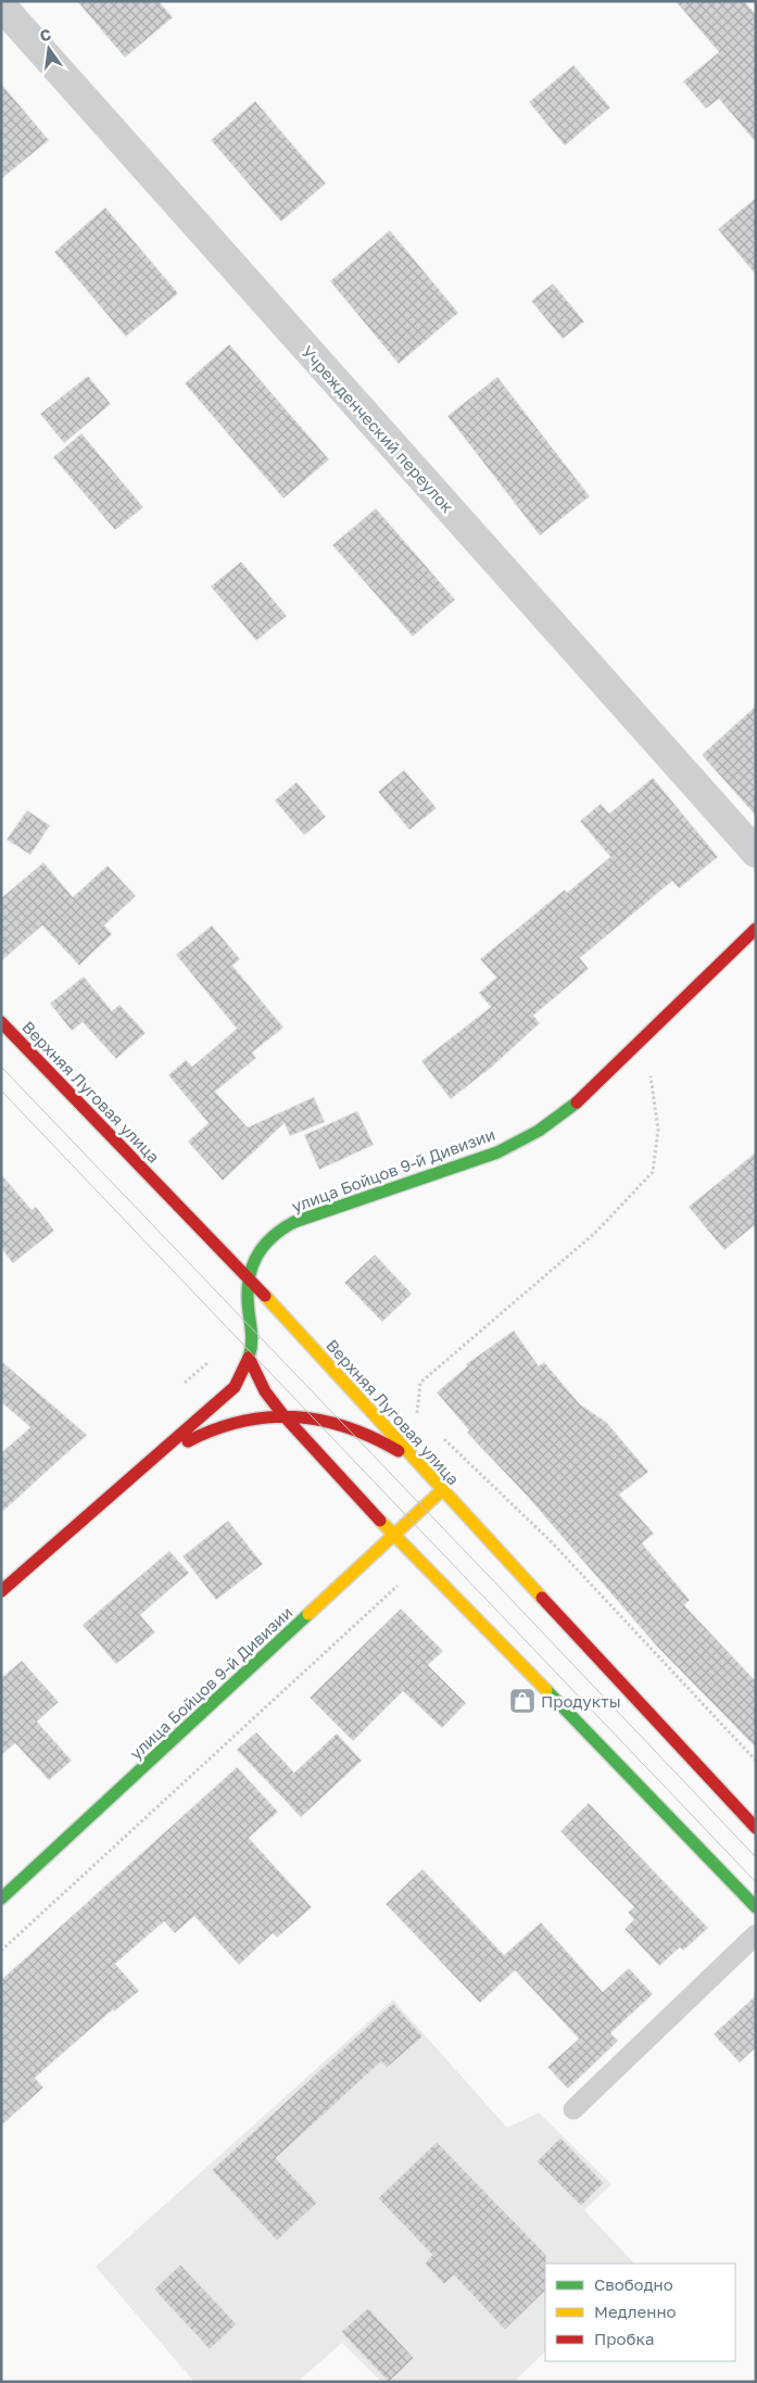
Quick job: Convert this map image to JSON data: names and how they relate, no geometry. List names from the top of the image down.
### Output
{
  "streets": {
    "street": ["Учрежденческий переулок", "Верхняя Луговая улица", "улица Бойцов 9-й Дивизии"]
  },
  "crossings": [
    ["Верхняя Луговая улица", "улица Бойцов 9-й Дивизии"]
  ],
  "places": {
    "shop": ["Продукты"]
  },
  "legend": ["Свободно", "Медленно", "Пробка"],
  "north": "top"
}
